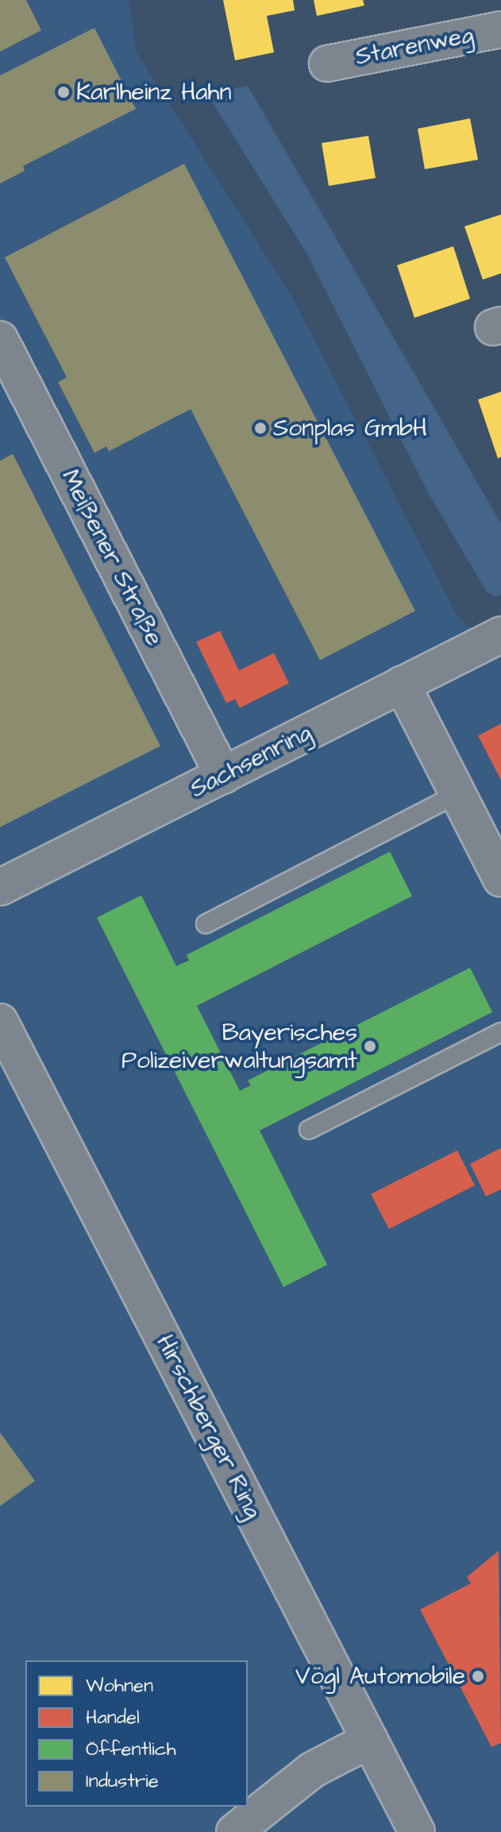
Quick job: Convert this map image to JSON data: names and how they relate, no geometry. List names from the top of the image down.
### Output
{
  "streets": {
    "street": [
      "Starenweg",
      "Meißener Straße",
      "Sachsenring",
      "Hirschberger Ring"
    ]
  },
  "crossings": [
    ["Meißener Straße", "Sachsenring"]
  ],
  "places": [
    "Karlheinz Hahn",
    "Sonplas GmbH",
    "Bayerisches Polizeiverwaltungsamt",
    "Vögl Automobile"
  ],
  "legend": [
    "Wohnen",
    "Handel",
    "Öffentlich",
    "Industrie"
  ]
}
